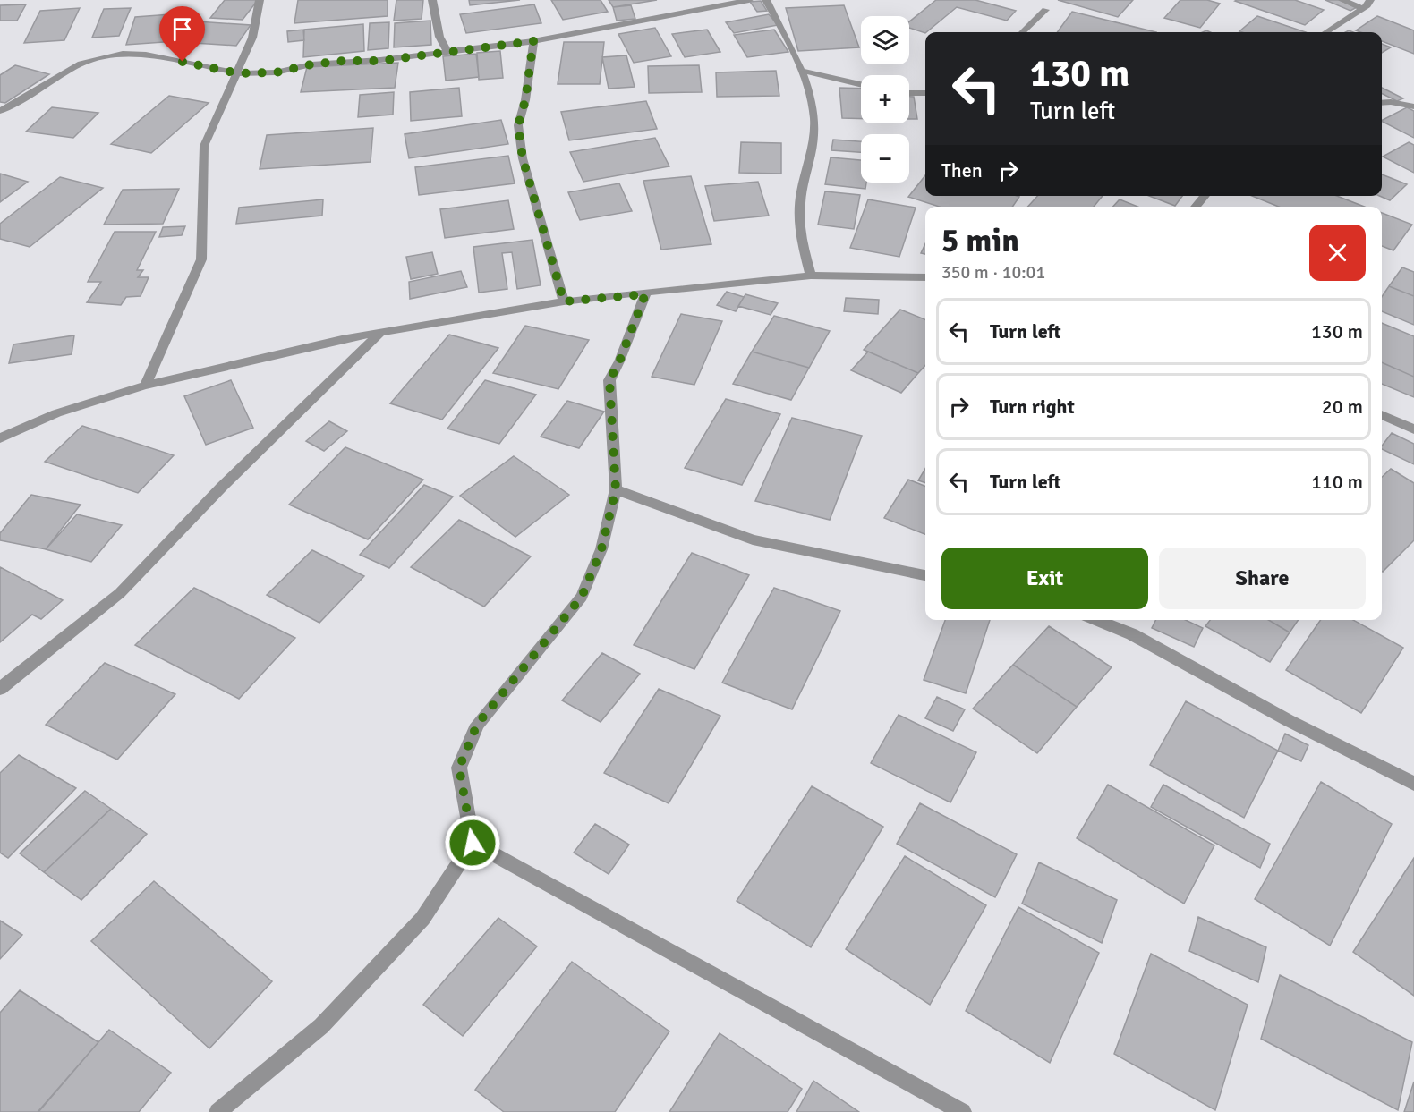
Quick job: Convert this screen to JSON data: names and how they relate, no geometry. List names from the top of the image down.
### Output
{
  "page": {
    "map_buttons": ["+", "−"],
    "turn": ["130 m", "Turn left"],
    "then": "Then",
    "heading": ["5 min", "350 m · 10:01"],
    "list": [
      {
        "name": "Turn left",
        "value": "130 m"
      },
      {
        "name": "Turn right",
        "value": "20 m"
      },
      {
        "name": "Turn left",
        "value": "110 m"
      }
    ],
    "buttons": ["Exit", "Share"]
  }
}
